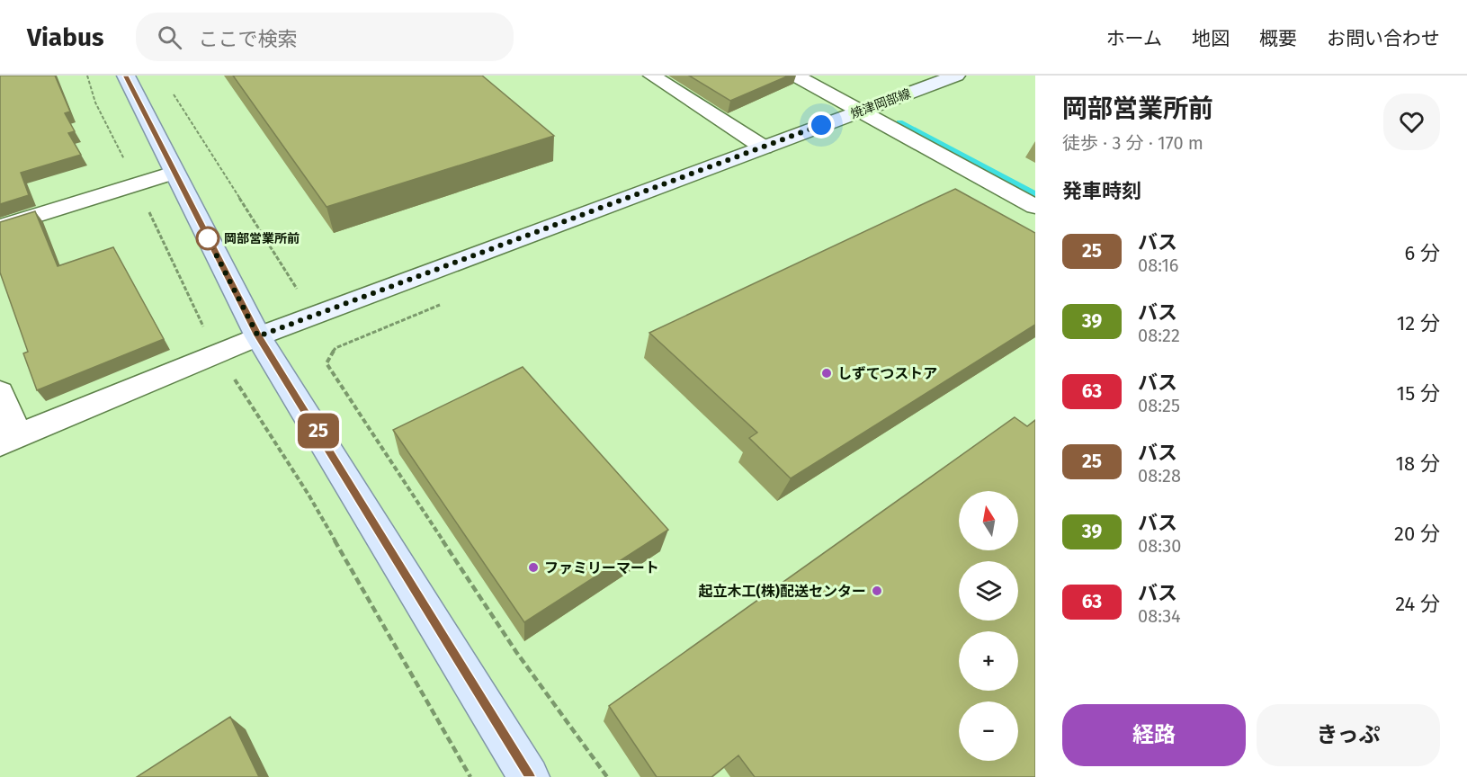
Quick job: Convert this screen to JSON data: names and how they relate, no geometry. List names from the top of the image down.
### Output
{
  "streets": {
    "main road": ["焼津岡部線"]
  },
  "places": [
    "岡部営業所前",
    "しずてつストア",
    "ファミリーマート",
    "起立木工(株)配送センター"
  ],
  "lines": ["bus line 25"],
  "north": "top",
  "page": {
    "header": "Viabus",
    "search": "ここで検索",
    "nav": [
      "ホーム",
      "地図",
      "概要",
      "お問い合わせ"
    ],
    "on_map": "25",
    "heading": [
      ["岡部営業所前", "徒歩 · 3 分 · 170 m"],
      "発車時刻"
    ],
    "list": [
      {
        "mark": "25",
        "name": "バス",
        "note": "08:16",
        "value": "6 分"
      },
      {
        "mark": "39",
        "name": "バス",
        "note": "08:22",
        "value": "12 分"
      },
      {
        "mark": "63",
        "name": "バス",
        "note": "08:25",
        "value": "15 分"
      },
      {
        "mark": "25",
        "name": "バス",
        "note": "08:28",
        "value": "18 分"
      },
      {
        "mark": "39",
        "name": "バス",
        "note": "08:30",
        "value": "20 分"
      },
      {
        "mark": "63",
        "name": "バス",
        "note": "08:34",
        "value": "24 分"
      }
    ],
    "map_buttons": ["+", "−"],
    "buttons": ["経路", "きっぷ"]
  }
}
